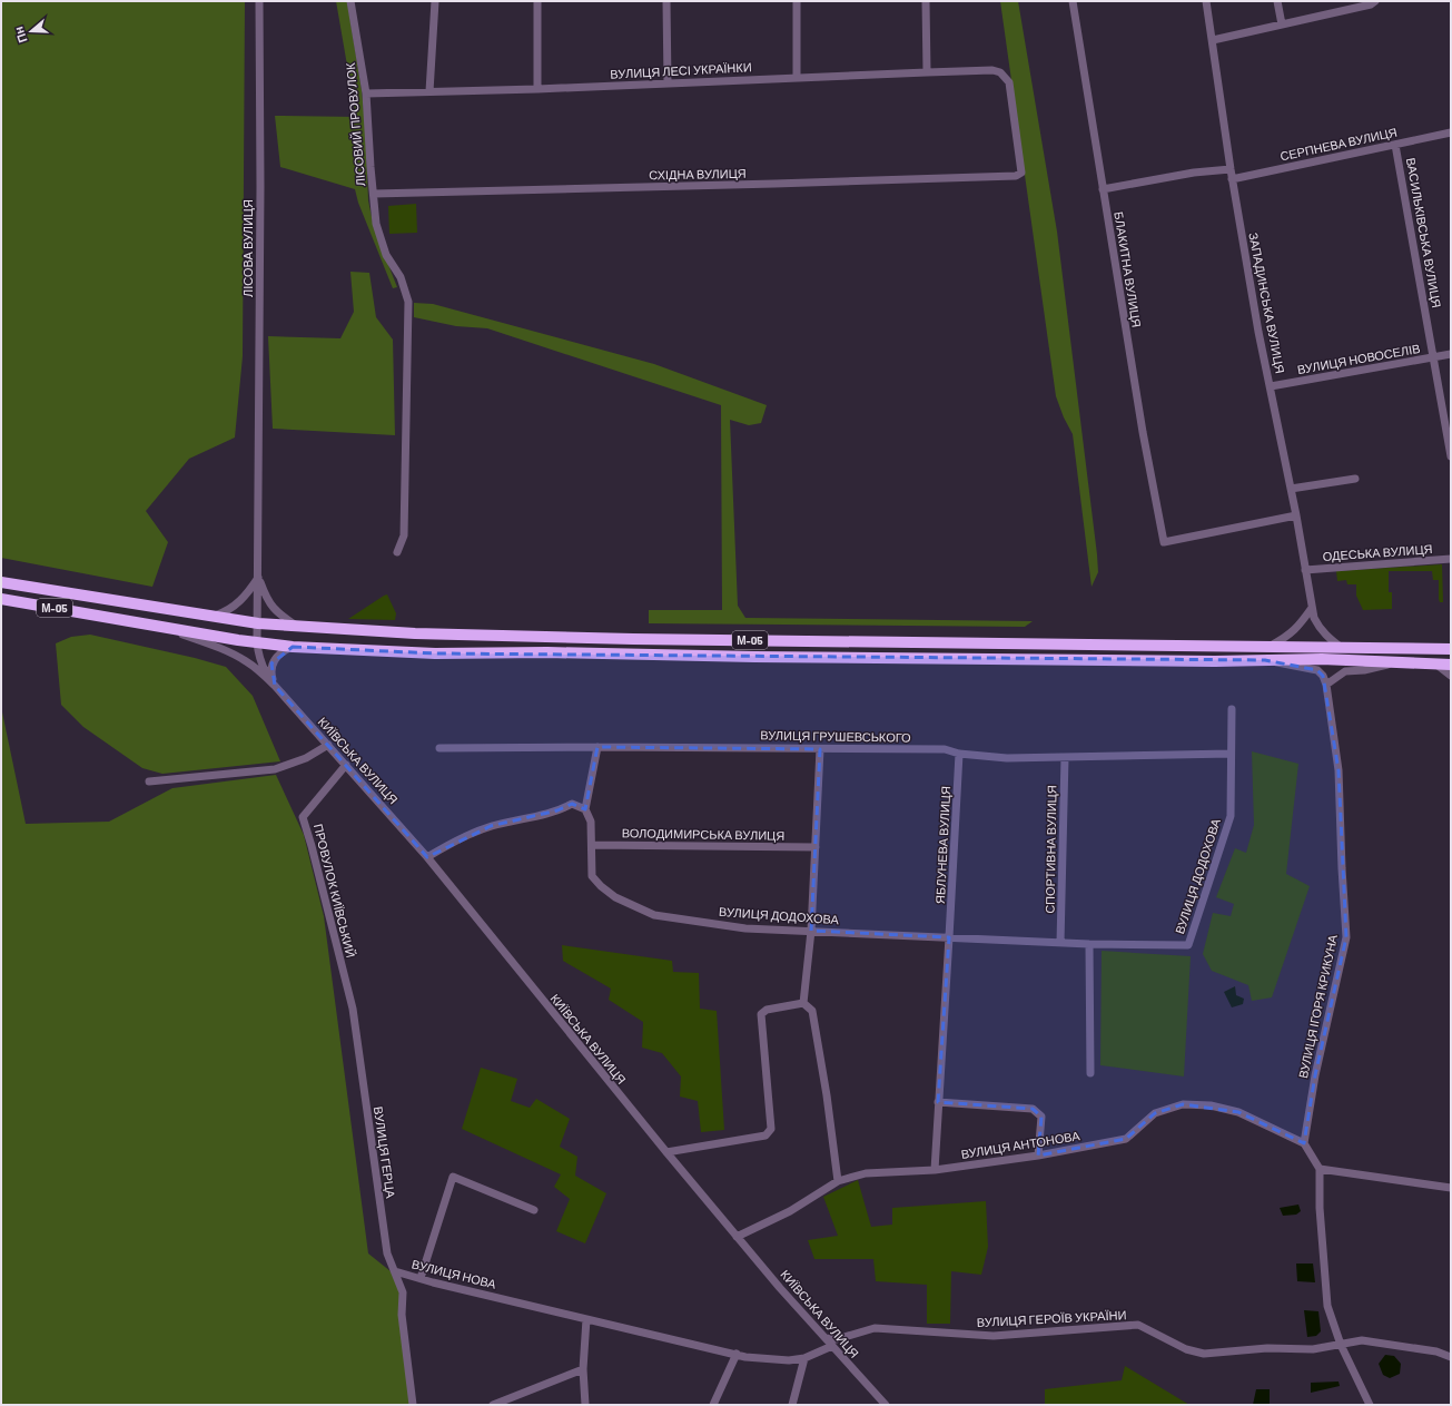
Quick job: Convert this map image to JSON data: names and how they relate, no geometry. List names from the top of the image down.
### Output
{
  "streets": {
    "highway": ["М-05"],
    "street": [
      "ВУЛИЦЯ ЛЕСІ УКРАЇНКИ",
      "ЛІСОВИЙ ПРОВУЛОК",
      "СЕРПНЕВА ВУЛИЦЯ",
      "СХІДНА ВУЛИЦЯ",
      "ВАСИЛЬКІВСЬКА ВУЛИЦЯ",
      "ЛІСОВА ВУЛИЦЯ",
      "БЛАКИТНА ВУЛИЦЯ",
      "ЗАПАДИНСЬКА ВУЛИЦЯ",
      "ВУЛИЦЯ НОВОСЕЛІВ",
      "ОДЕСЬКА ВУЛИЦЯ",
      "ВУЛИЦЯ ГРУШЕВСЬКОГО",
      "КИЇВСЬКА ВУЛИЦЯ",
      "ВОЛОДИМИРСЬКА ВУЛИЦЯ",
      "ЯБЛУНЕВА ВУЛИЦЯ",
      "СПОРТИВНА ВУЛИЦЯ",
      "ВУЛИЦЯ ДОДОХОВА",
      "ПРОВУЛОК КИЇВСЬКИЙ",
      "ВУЛИЦЯ ІГОРЯ КРИКУНА",
      "ВУЛИЦЯ АНТОНОВА",
      "ВУЛИЦЯ ГЕРЦА",
      "ВУЛИЦЯ НОВА",
      "ВУЛИЦЯ ГЕРОЇВ УКРАЇНИ"
    ]
  },
  "crossings": [
    ["ВУЛИЦЯ ЛЕСІ УКРАЇНКИ", "ЛІСОВИЙ ПРОВУЛОК"],
    ["ВУЛИЦЯ ЛЕСІ УКРАЇНКИ", "СХІДНА ВУЛИЦЯ"],
    ["ЛІСОВИЙ ПРОВУЛОК", "СХІДНА ВУЛИЦЯ"],
    ["СЕРПНЕВА ВУЛИЦЯ", "ВАСИЛЬКІВСЬКА ВУЛИЦЯ"],
    ["СЕРПНЕВА ВУЛИЦЯ", "ЗАПАДИНСЬКА ВУЛИЦЯ"],
    ["ВАСИЛЬКІВСЬКА ВУЛИЦЯ", "ВУЛИЦЯ НОВОСЕЛІВ"],
    ["ЛІСОВА ВУЛИЦЯ", "М-05"],
    ["ЛІСОВА ВУЛИЦЯ", "КИЇВСЬКА ВУЛИЦЯ"],
    ["БЛАКИТНА ВУЛИЦЯ", "ЗАПАДИНСЬКА ВУЛИЦЯ"],
    ["ЗАПАДИНСЬКА ВУЛИЦЯ", "ВУЛИЦЯ НОВОСЕЛІВ"],
    ["ЗАПАДИНСЬКА ВУЛИЦЯ", "ОДЕСЬКА ВУЛИЦЯ"],
    ["ЗАПАДИНСЬКА ВУЛИЦЯ", "М-05"],
    ["ВУЛИЦЯ ГРУШЕВСЬКОГО", "ЯБЛУНЕВА ВУЛИЦЯ"],
    ["ВУЛИЦЯ ГРУШЕВСЬКОГО", "СПОРТИВНА ВУЛИЦЯ"],
    ["ВУЛИЦЯ ГРУШЕВСЬКОГО", "ВУЛИЦЯ ДОДОХОВА"],
    ["КИЇВСЬКА ВУЛИЦЯ", "ПРОВУЛОК КИЇВСЬКИЙ"],
    ["КИЇВСЬКА ВУЛИЦЯ", "ВУЛИЦЯ АНТОНОВА"],
    ["КИЇВСЬКА ВУЛИЦЯ", "ВУЛИЦЯ НОВА"],
    ["КИЇВСЬКА ВУЛИЦЯ", "ВУЛИЦЯ ГЕРОЇВ УКРАЇНИ"],
    ["ВОЛОДИМИРСЬКА ВУЛИЦЯ", "ВУЛИЦЯ ДОДОХОВА"],
    ["ЯБЛУНЕВА ВУЛИЦЯ", "ВУЛИЦЯ ДОДОХОВА"],
    ["СПОРТИВНА ВУЛИЦЯ", "ВУЛИЦЯ ДОДОХОВА"],
    ["ПРОВУЛОК КИЇВСЬКИЙ", "ВУЛИЦЯ ГЕРЦА"],
    ["ВУЛИЦЯ ІГОРЯ КРИКУНА", "ВУЛИЦЯ АНТОНОВА"],
    ["ВУЛИЦЯ ГЕРЦА", "ВУЛИЦЯ НОВА"]
  ],
  "north": "left"
}
